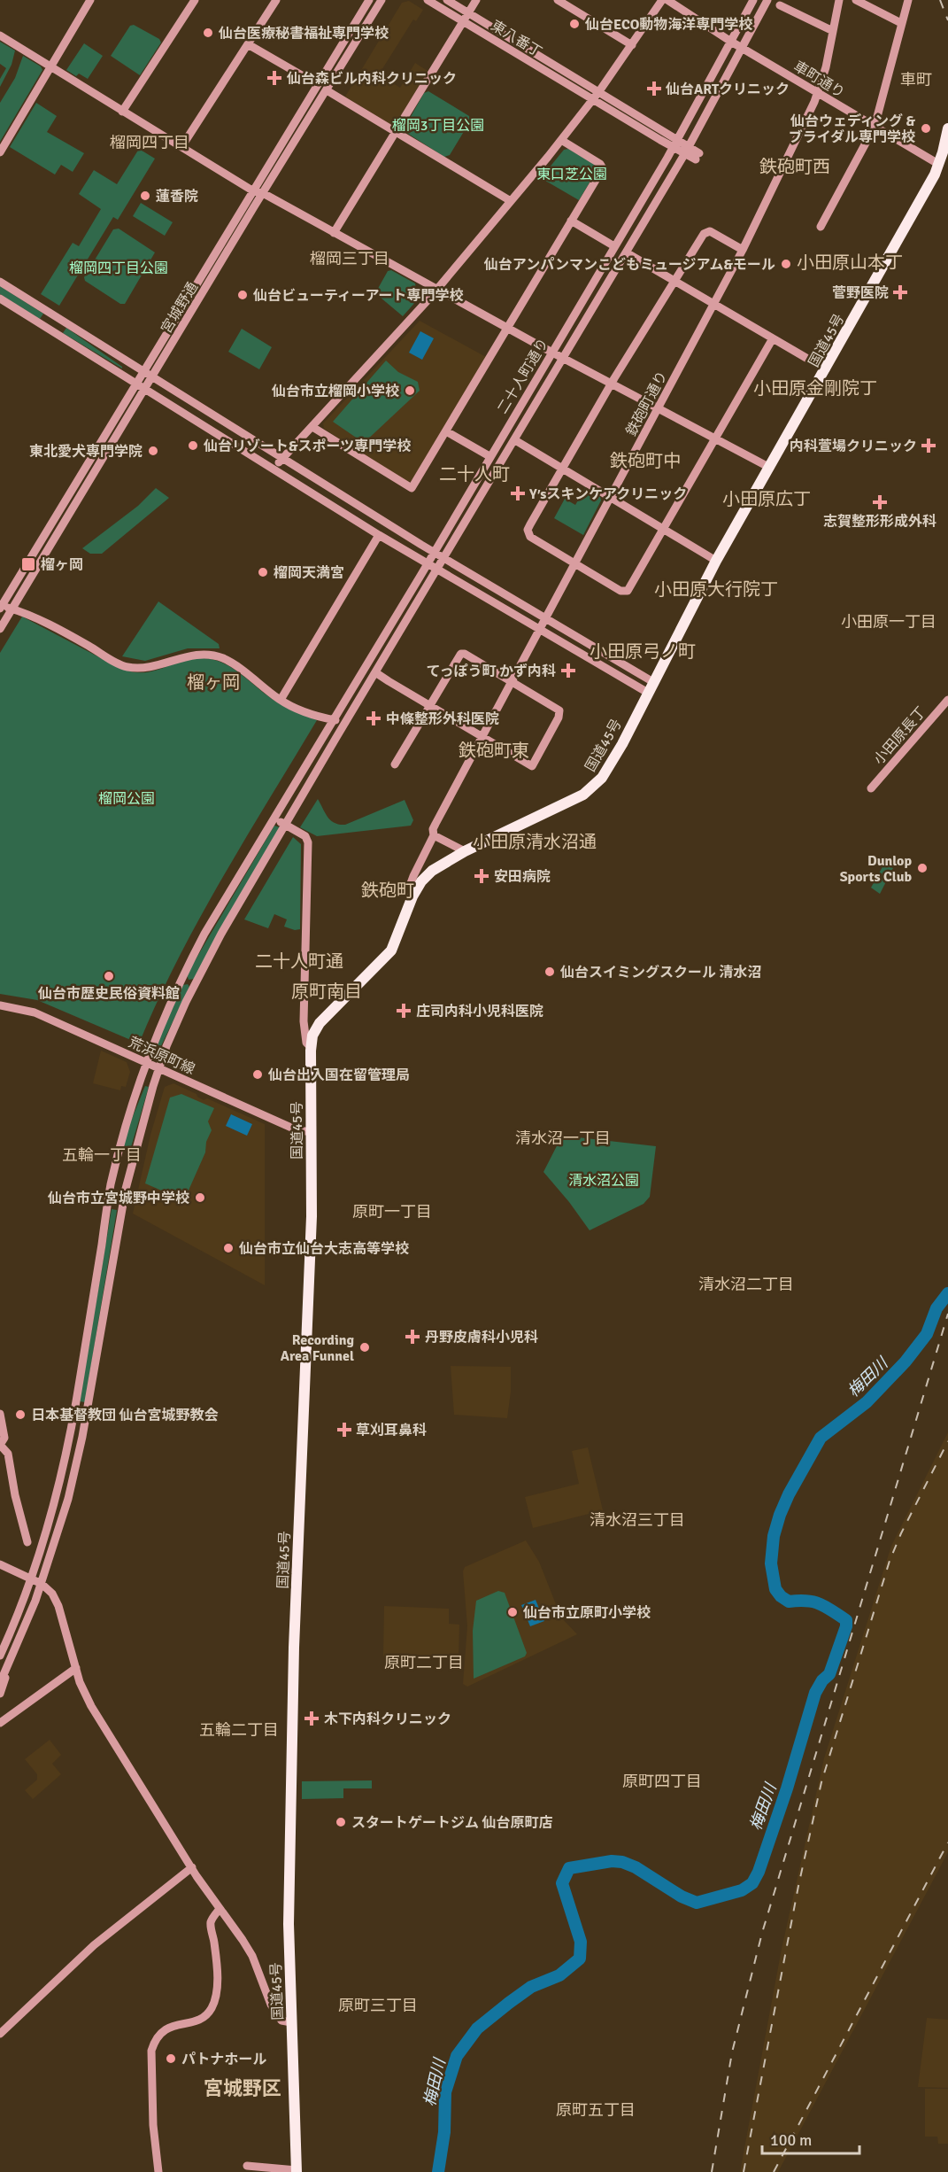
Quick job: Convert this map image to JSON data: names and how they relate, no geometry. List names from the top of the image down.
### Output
{
  "streets": {
    "highway": ["国道45号"],
    "street": [
      "東八番丁",
      "車町通り",
      "宮城野通",
      "二十人町通り",
      "鉄砲町通り",
      "小田原長丁",
      "荒浜原町線"
    ]
  },
  "crossings": [
    ["東八番丁", "二十人町通り"],
    ["車町通り", "国道45号"],
    ["車町通り", "二十人町通り"],
    ["車町通り", "鉄砲町通り"],
    ["国道45号", "鉄砲町通り"],
    ["国道45号", "荒浜原町線"],
    ["二十人町通り", "荒浜原町線"]
  ],
  "districts": [
    "車町",
    "榴岡四丁目",
    "鉄砲町西",
    "榴岡三丁目",
    "小田原山本丁",
    "小田原金剛院丁",
    "鉄砲町中",
    "二十人町",
    "小田原広丁",
    "小田原大行院丁",
    "小田原一丁目",
    "小田原弓ノ町",
    "榴ヶ岡",
    "鉄砲町東",
    "小田原清水沼通",
    "鉄砲町",
    "二十人町通",
    "原町南目",
    "清水沼一丁目",
    "五輪一丁目",
    "原町一丁目",
    "清水沼二丁目",
    "清水沼三丁目",
    "原町二丁目",
    "五輪二丁目",
    "原町四丁目",
    "原町三丁目",
    "宮城野区",
    "原町五丁目"
  ],
  "water": ["梅田川"],
  "parks": [
    "榴岡3丁目公園",
    "東口芝公園",
    "榴岡四丁目公園",
    "榴岡公園",
    "清水沼公園"
  ],
  "places": {
    "other": [
      "仙台ECO動物海洋専門学校",
      "仙台医療秘書福祉専門学校",
      "仙台ウェディング & ブライダル専門学校",
      "蓮香院",
      "仙台アンパンマンこどもミュージアム&モール",
      "仙台ビューティーアート専門学校",
      "仙台市立榴岡小学校",
      "仙台リゾート&スポーツ専門学校",
      "東北愛犬専門学院",
      "榴岡天満宮",
      "Dunlop Sports Club",
      "仙台スイミングスクール 清水沼",
      "仙台市歴史民俗資料館",
      "仙台出入国在留管理局",
      "仙台市立宮城野中学校",
      "仙台市立仙台大志高等学校",
      "Recording Area Funnel",
      "日本基督教団 仙台宮城野教会",
      "仙台市立原町小学校",
      "スタートゲートジム 仙台原町店",
      "パトナホール"
    ],
    "health": [
      "仙台森ビル内科クリニック",
      "仙台ARTクリニック",
      "菅野医院",
      "内科萱場クリニック",
      "Y′sスキンケアクリニック",
      "志賀整形形成外科",
      "てっぽう町 かず内科",
      "中條整形外科医院",
      "安田病院",
      "庄司内科小児科医院",
      "丹野皮膚科小児科",
      "草刈耳鼻科",
      "木下内科クリニック"
    ],
    "transit": ["榴ヶ岡"]
  },
  "scale_bar": "100 m"
}
